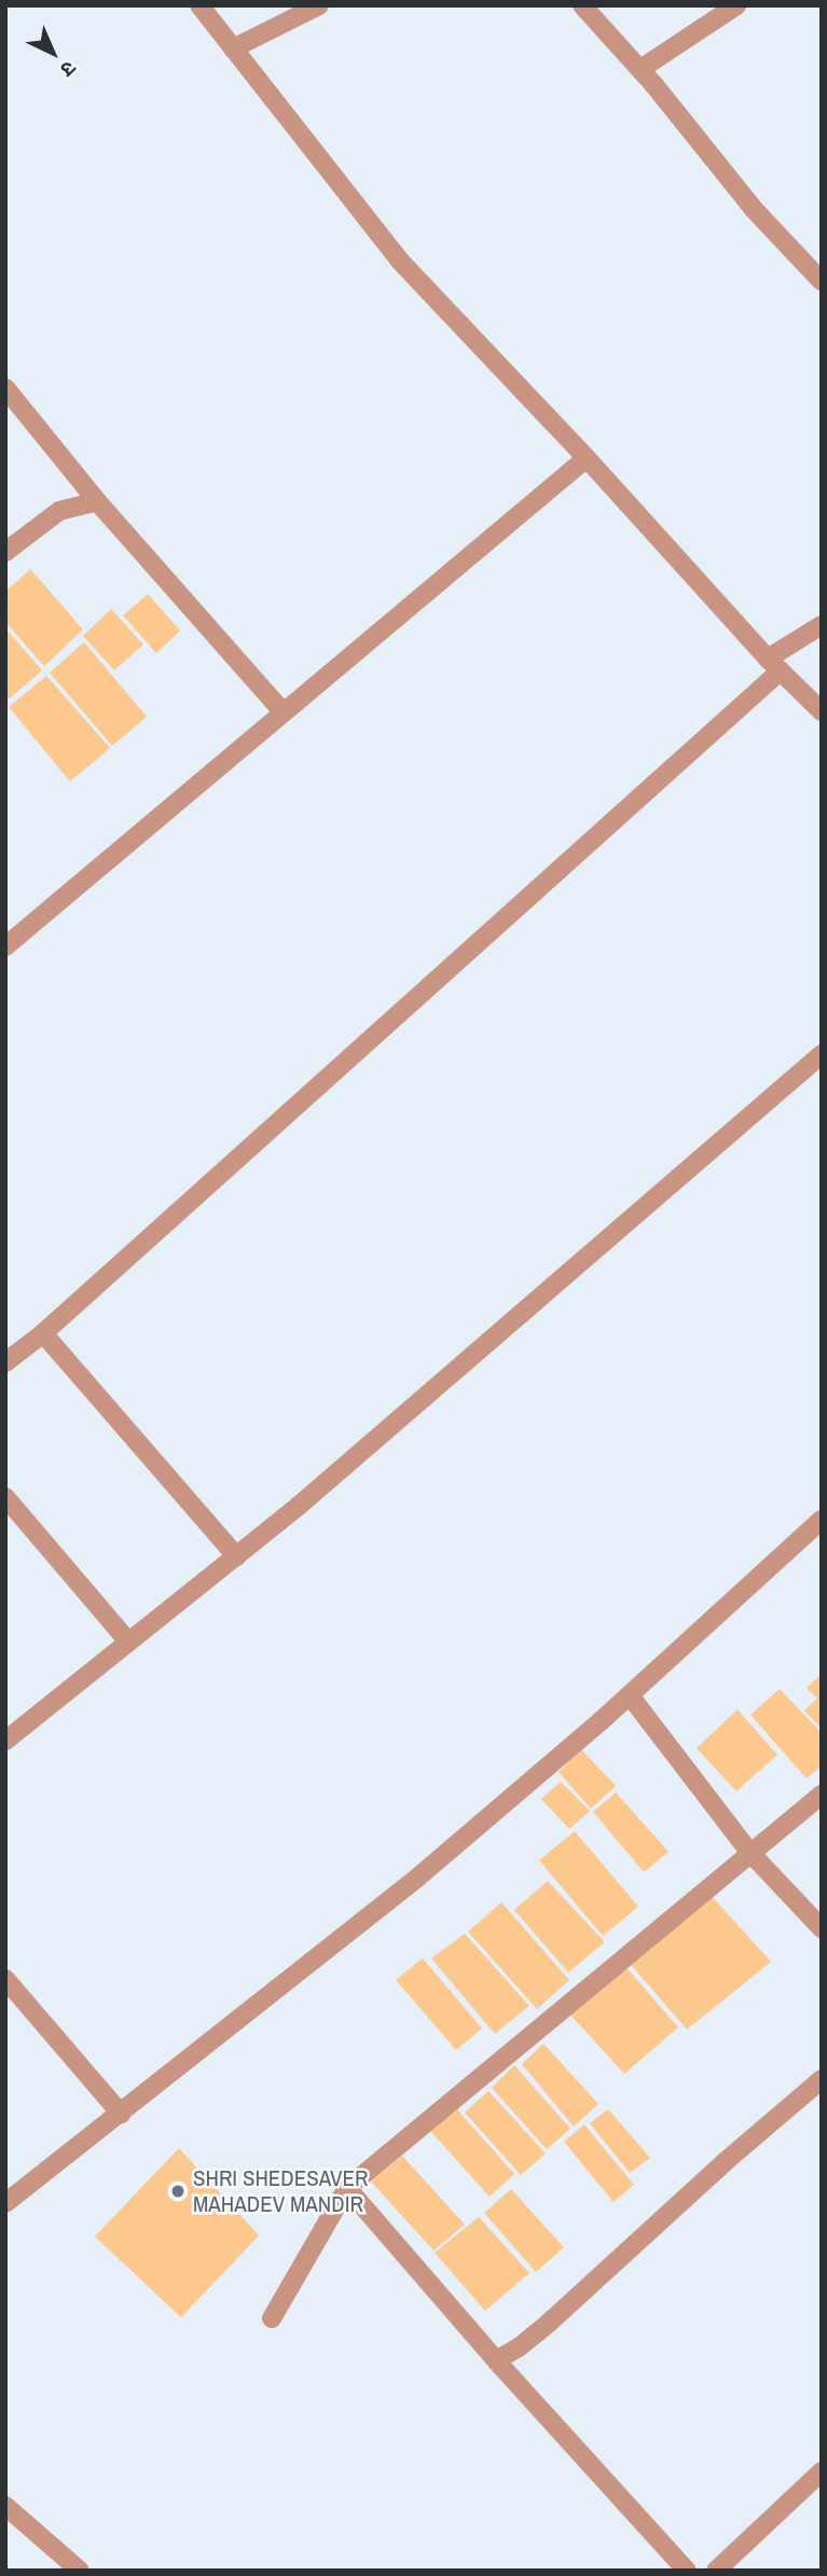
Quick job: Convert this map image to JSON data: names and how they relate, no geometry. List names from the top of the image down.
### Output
{
  "places": ["SHRI SHEDESAVER MAHADEV MANDIR"],
  "north": "bottom right"
}
